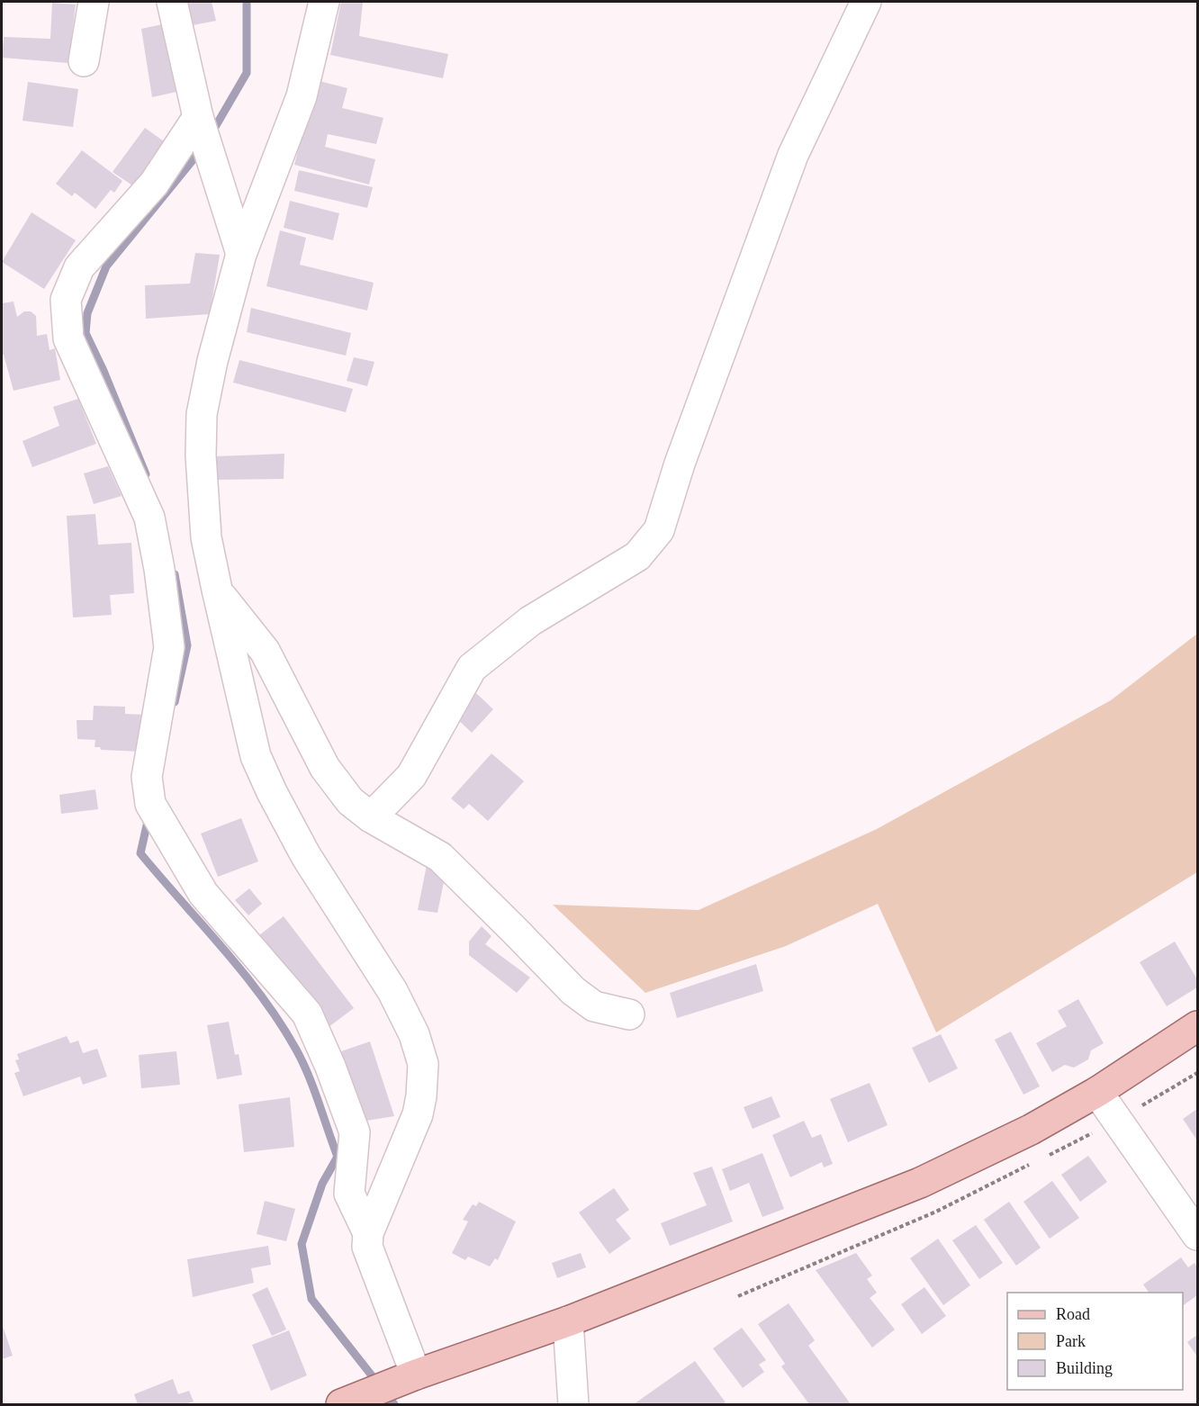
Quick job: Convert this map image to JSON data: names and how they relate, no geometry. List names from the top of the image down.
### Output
{
  "legend": ["Road", "Park", "Building"]
}
